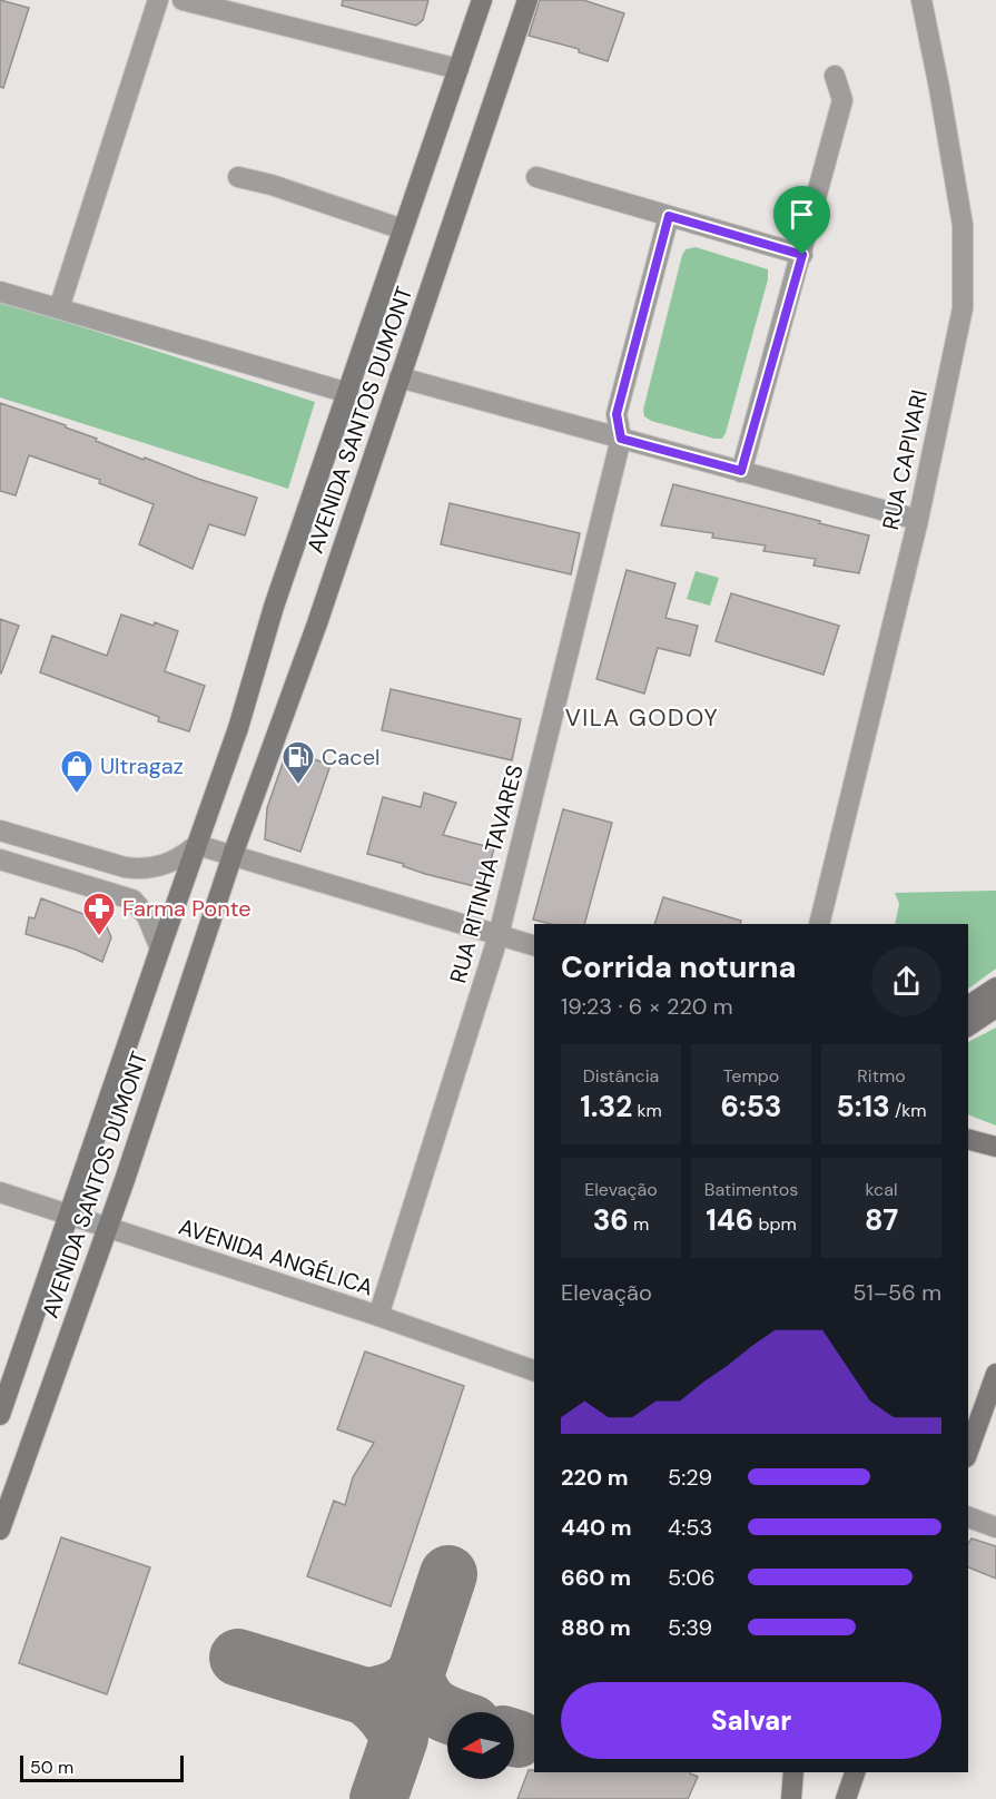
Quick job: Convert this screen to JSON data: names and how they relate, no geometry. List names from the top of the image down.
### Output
{
  "streets": {
    "main road": ["AVENIDA SANTOS DUMONT"],
    "street": ["RUA CAPIVARI", "RUA RITINHA TAVARES", "AVENIDA ANGÉLICA"]
  },
  "crossings": [
    ["AVENIDA SANTOS DUMONT", "AVENIDA ANGÉLICA"],
    ["RUA RITINHA TAVARES", "AVENIDA ANGÉLICA"]
  ],
  "districts": ["VILA GODOY"],
  "places": {
    "fuel station": ["Cacel"],
    "shop": ["Ultragaz"],
    "pharmacy": ["Farma Ponte"]
  },
  "scale_bar": "50 m",
  "north": "left",
  "page": {
    "heading": ["Corrida noturna", "19:23 · 6 × 220 m"],
    "stats": [
      ["Distância", "1.32 km"],
      ["Tempo", "6:53"],
      ["Ritmo", "5:13 /km"],
      ["Elevação", "36 m"],
      ["Batimentos", "146 bpm"],
      ["kcal", "87"]
    ],
    "chart": ["Elevação", "51–56 m"],
    "list": [
      {
        "name": "220 m",
        "note": "5:29"
      },
      {
        "name": "440 m",
        "note": "4:53"
      },
      {
        "name": "660 m",
        "note": "5:06"
      },
      {
        "name": "880 m",
        "note": "5:39"
      }
    ],
    "buttons": "Salvar",
    "scale": "50 m"
  }
}
